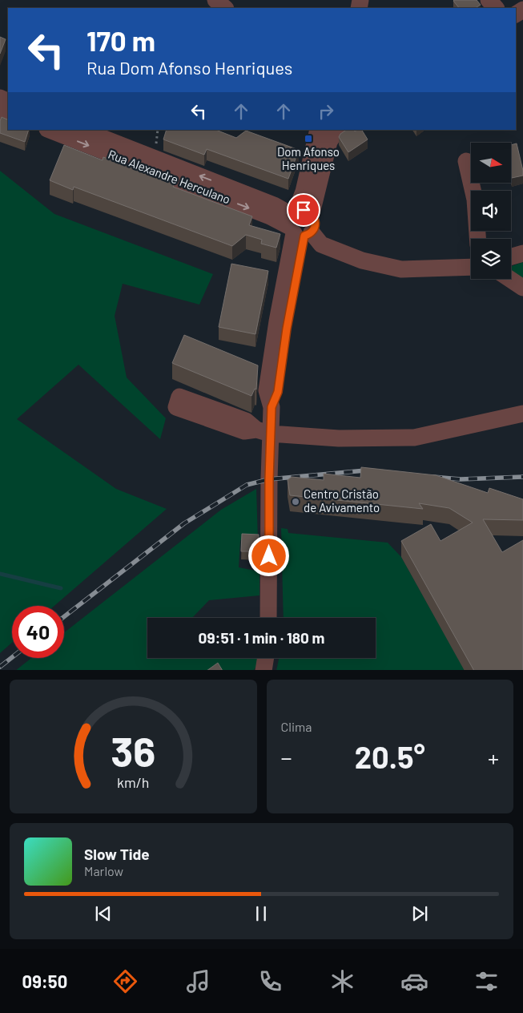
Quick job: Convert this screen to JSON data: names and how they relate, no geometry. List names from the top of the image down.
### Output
{
  "streets": {
    "street": ["Rua Alexandre Herculano"]
  },
  "places": {
    "transit": ["Dom Afonso Henriques"],
    "other": ["Centro Cristão de Avivamento"]
  },
  "north": "right",
  "page": {
    "turn": ["170 m", "Rua Dom Afonso Henriques"],
    "limit": "40",
    "trip": "09:51 · 1 min · 180 m",
    "tile": "Clima",
    "heat": ["−", "20.5°", "+"],
    "song": ["Slow Tide", "Marlow"],
    "tabs": "09:50",
    "gauge": ["36", "km/h"]
  }
}
